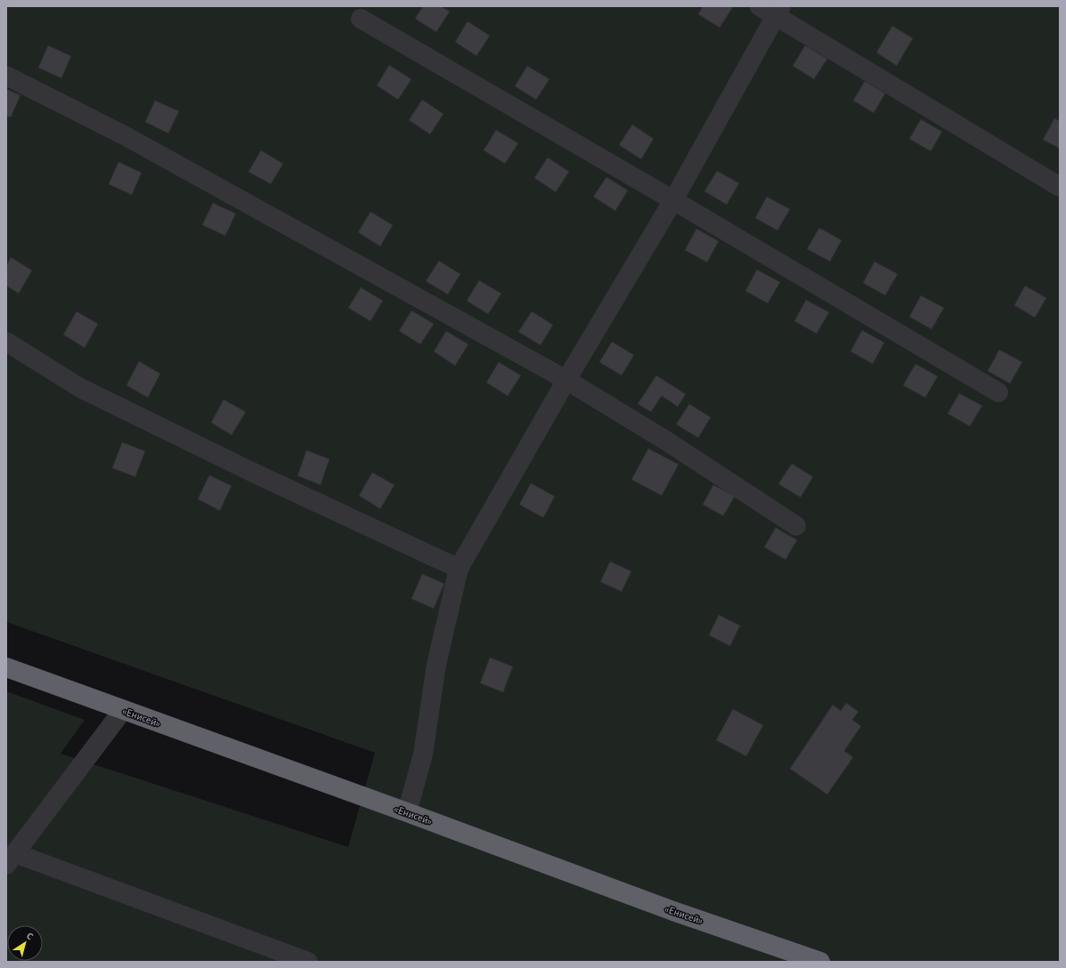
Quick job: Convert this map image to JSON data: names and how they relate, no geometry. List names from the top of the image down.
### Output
{
  "streets": {
    "highway": ["«Енисей»"]
  },
  "north": "top right"
}
